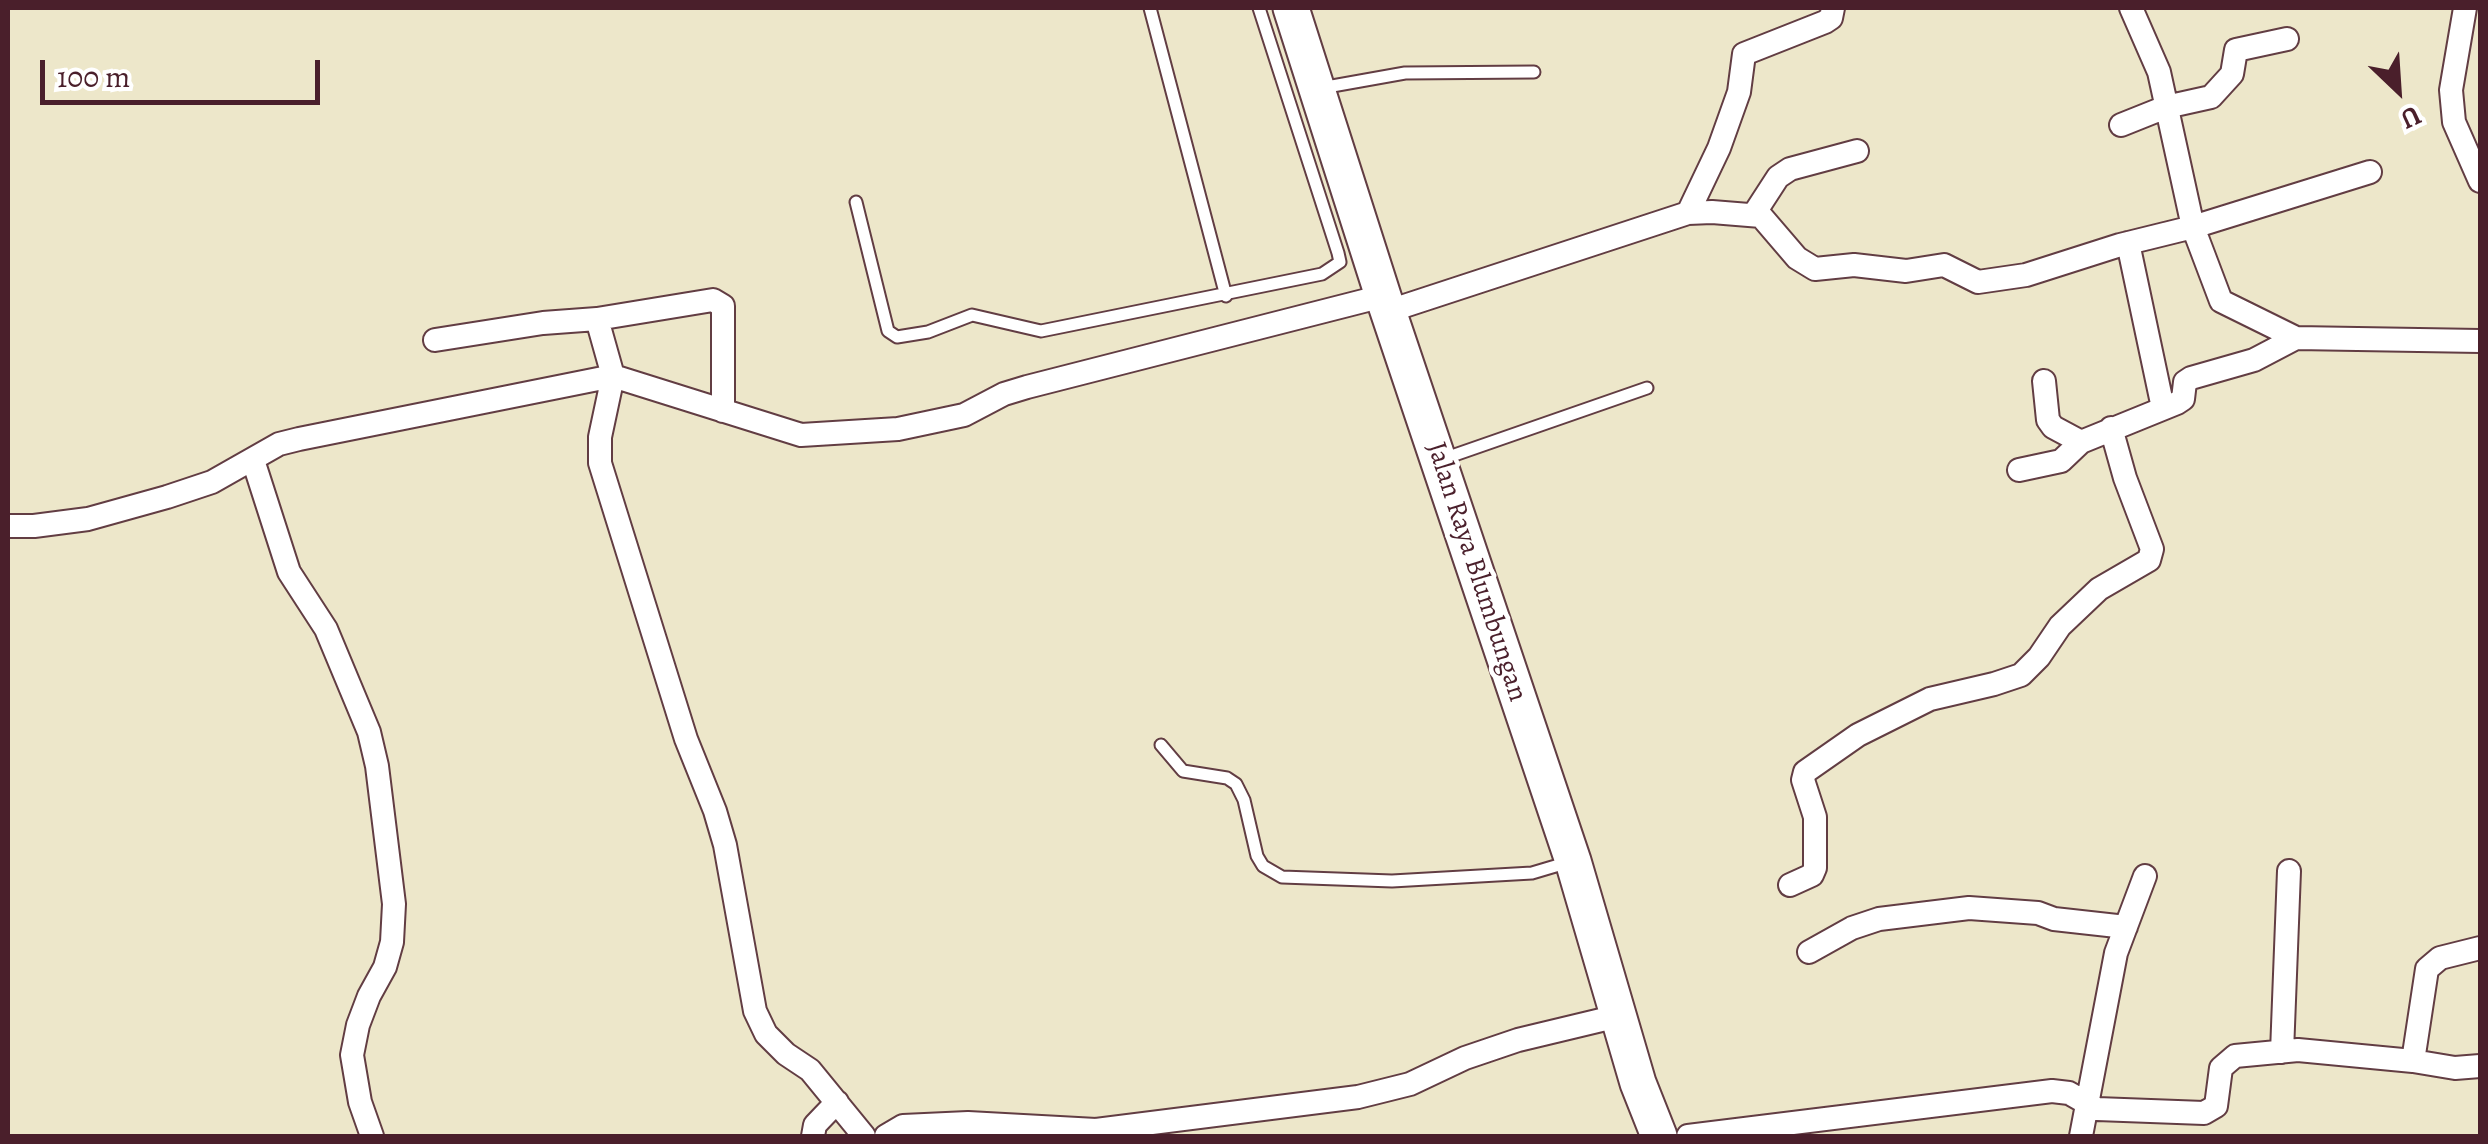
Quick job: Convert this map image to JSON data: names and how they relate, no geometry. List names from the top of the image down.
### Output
{
  "streets": {
    "main road": ["Jalan Raya Blumbungan"]
  },
  "scale_bar": "100 m",
  "north": "bottom right"
}
